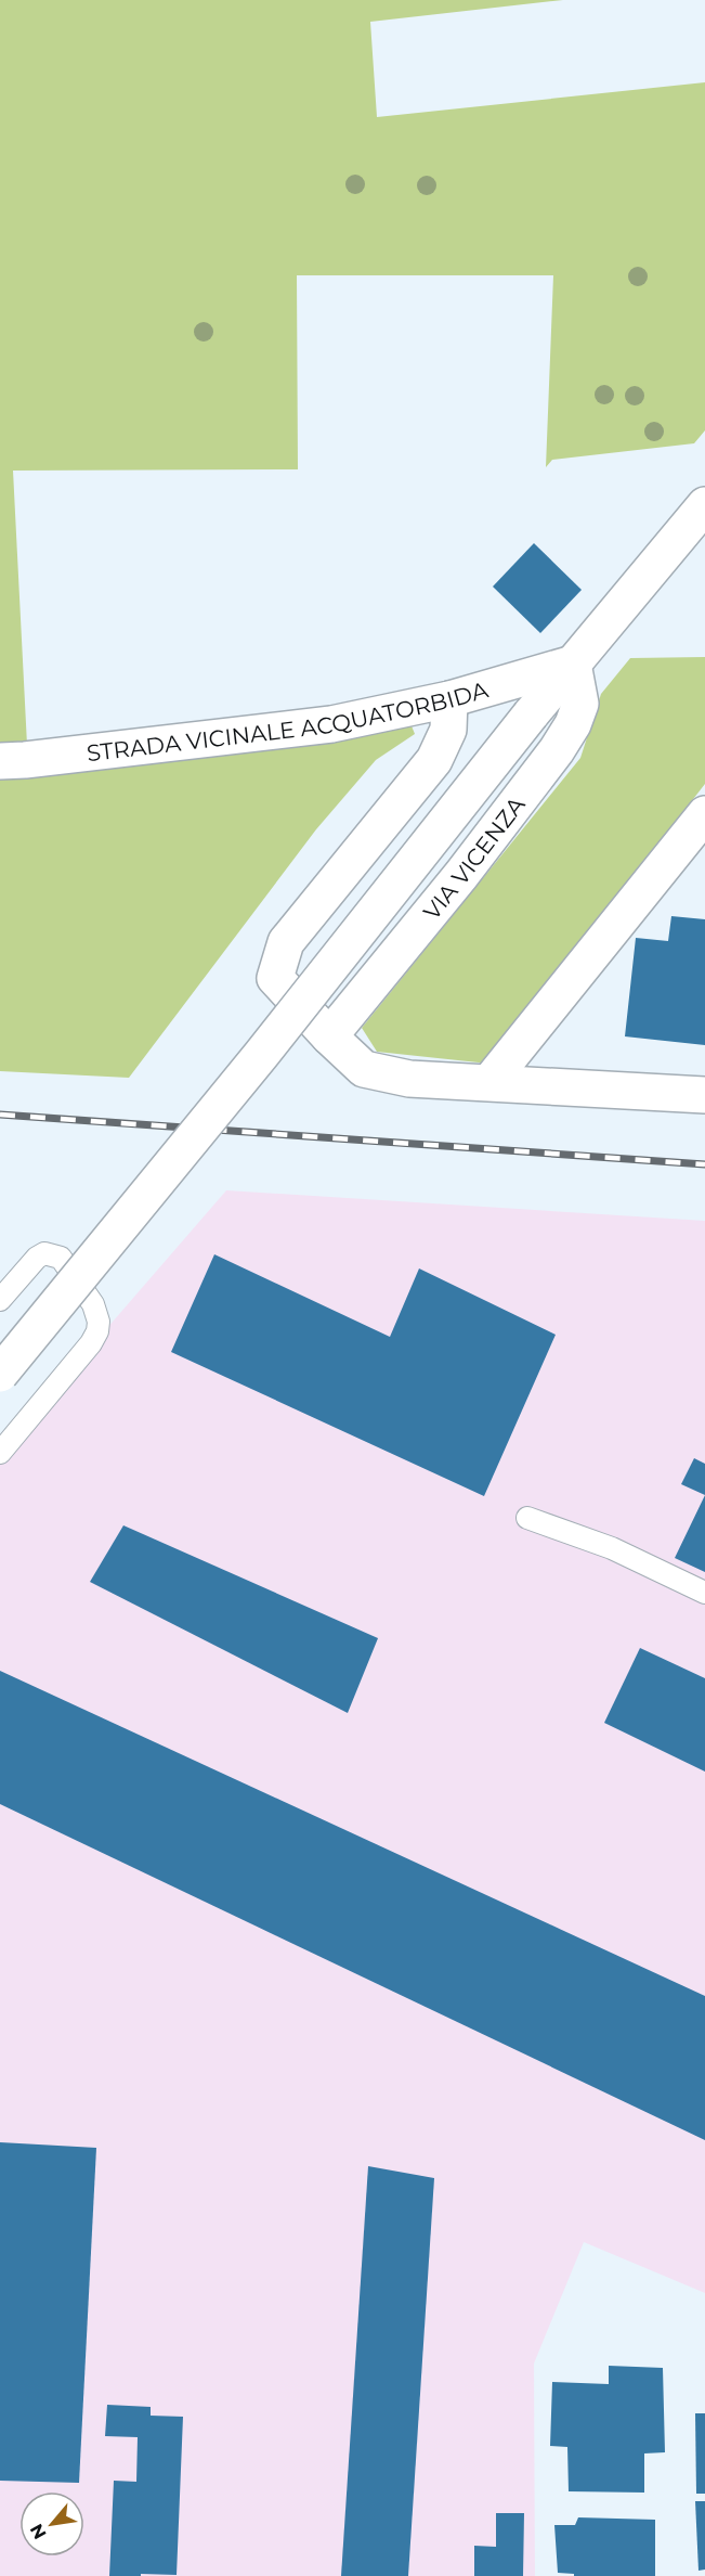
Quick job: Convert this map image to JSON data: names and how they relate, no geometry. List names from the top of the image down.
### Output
{
  "streets": {
    "street": ["STRADA VICINALE ACQUATORBIDA", "VIA VICENZA"]
  },
  "crossings": [
    ["STRADA VICINALE ACQUATORBIDA", "VIA VICENZA"]
  ],
  "north": "bottom left"
}
